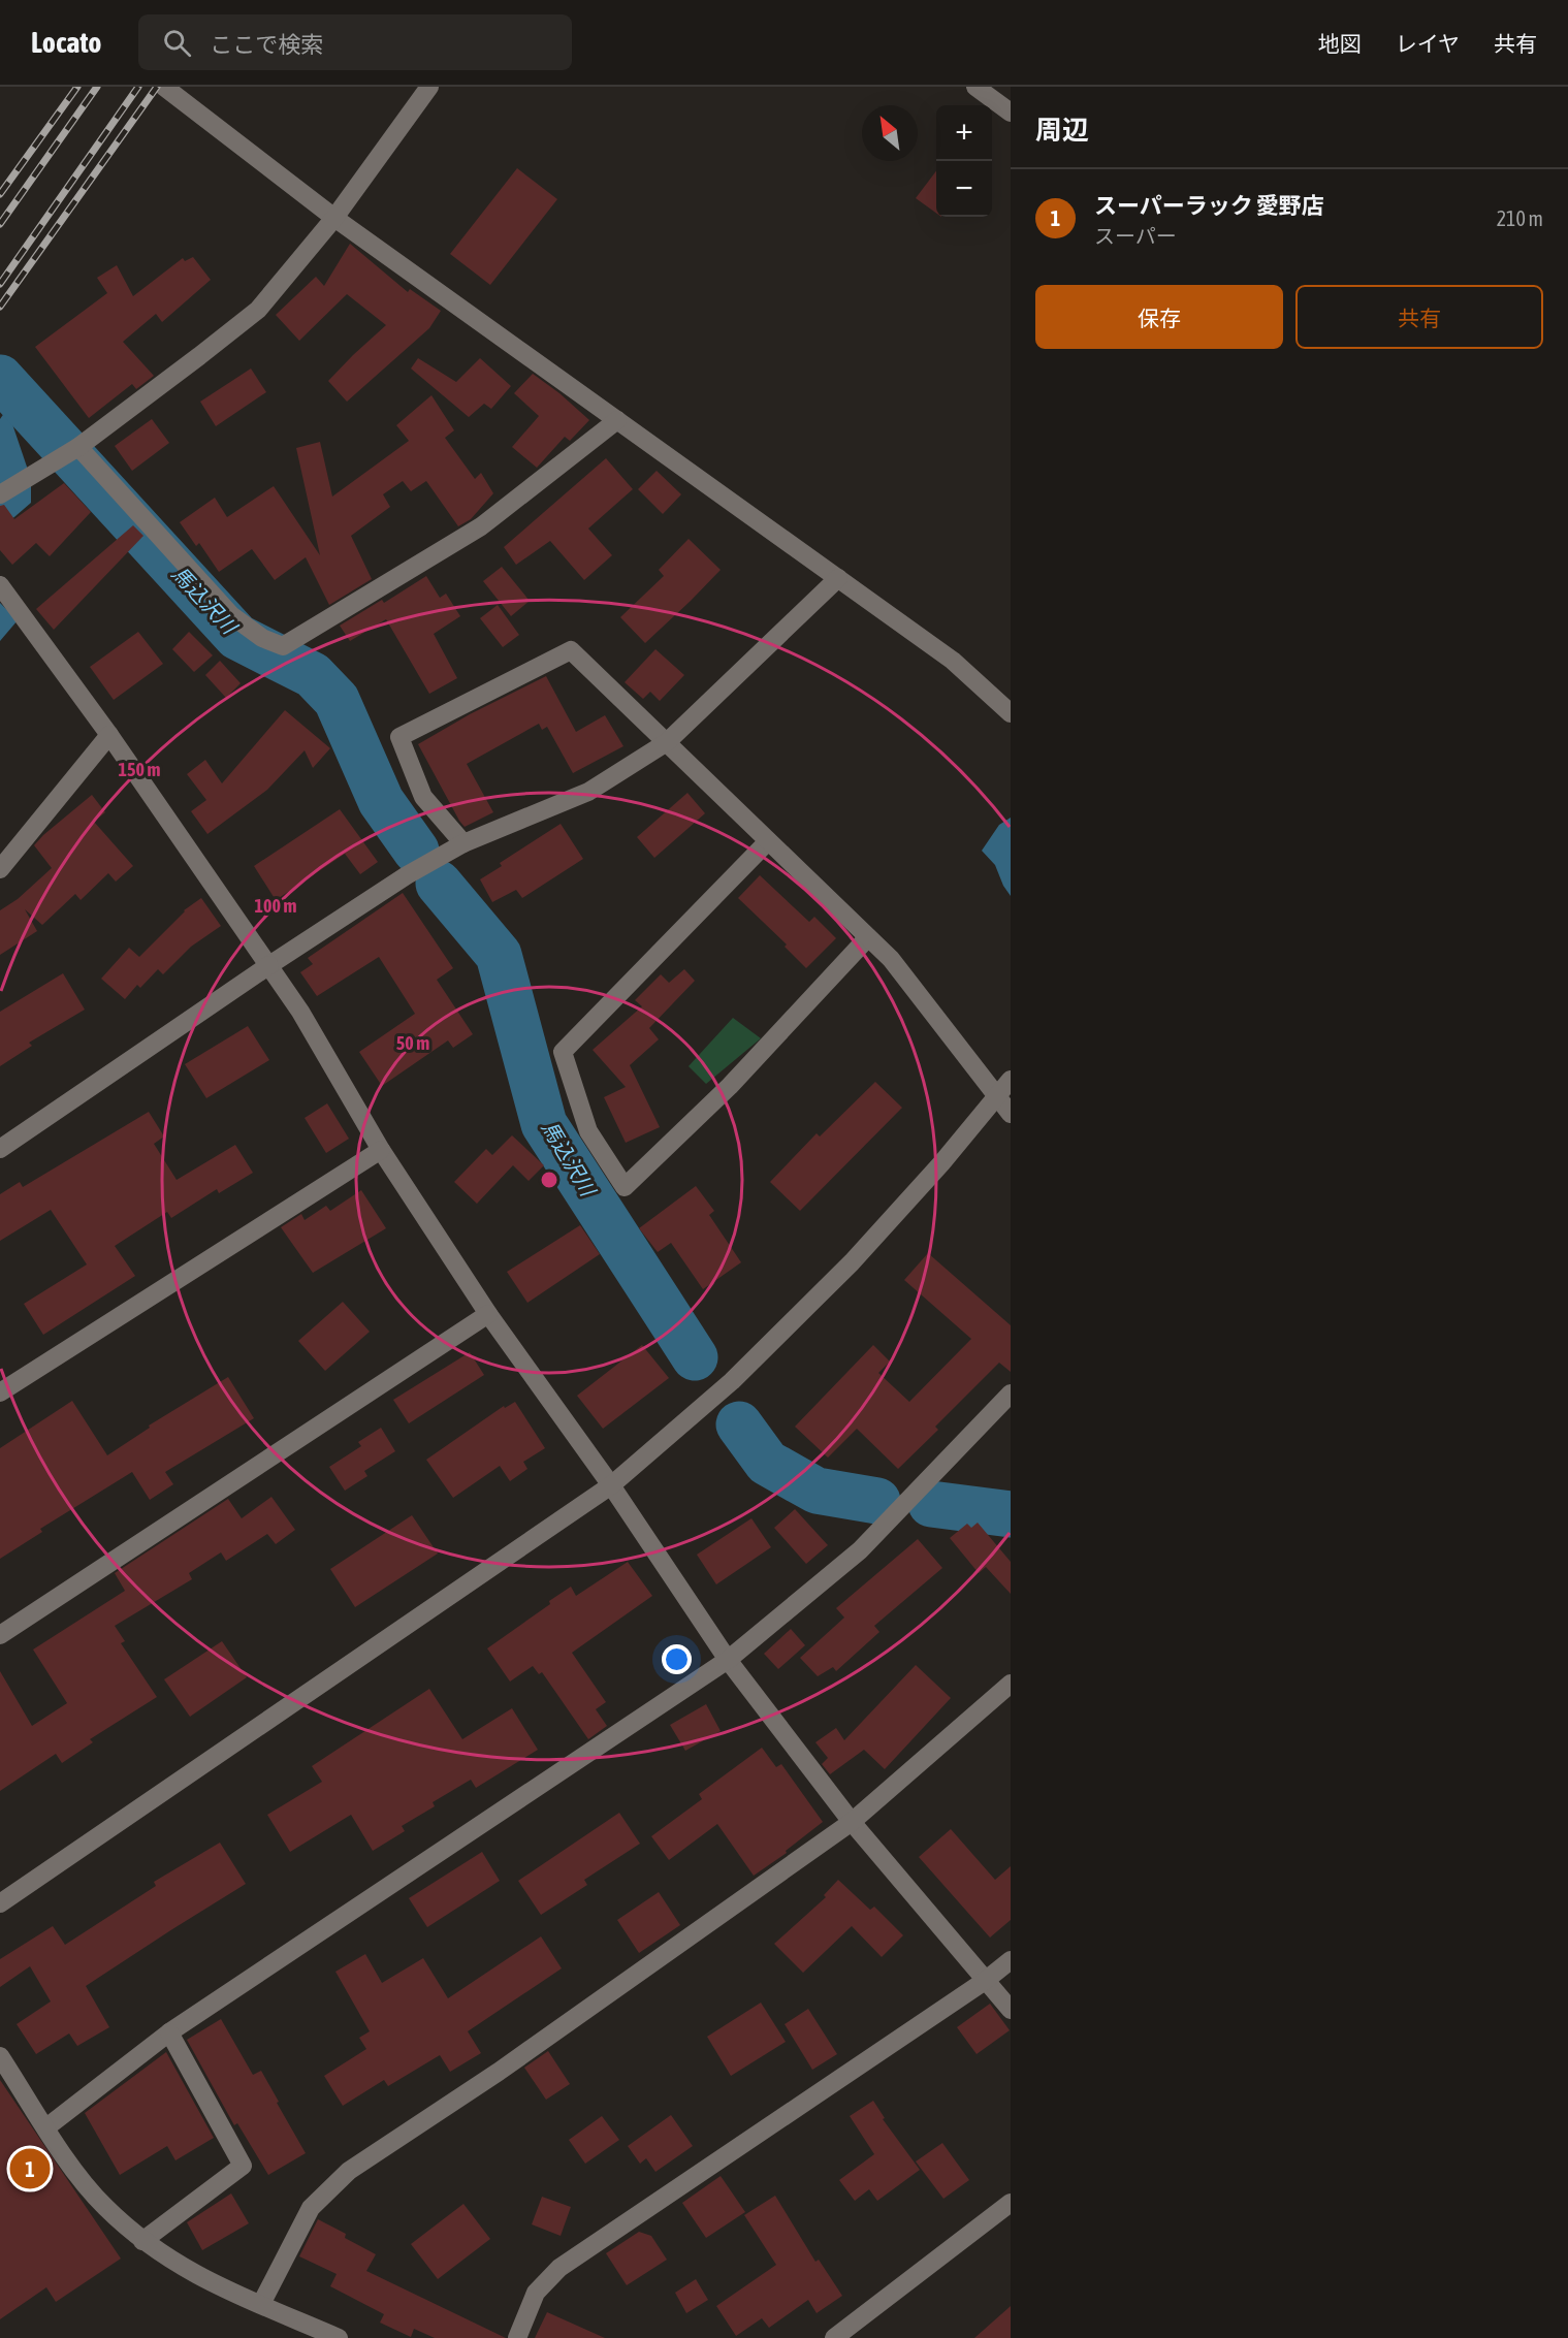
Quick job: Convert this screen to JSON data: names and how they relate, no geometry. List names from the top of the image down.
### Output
{
  "water": ["馬込沢川"],
  "north": "top left",
  "page": {
    "header": "Locato",
    "search": "ここで検索",
    "nav": ["地図", "レイヤ", "共有"],
    "heading": "周辺",
    "map_buttons": ["+", "−"],
    "list": [
      {
        "mark": "1",
        "name": "スーパーラック 愛野店",
        "note": "スーパー",
        "value": "210 m"
      }
    ],
    "buttons": ["保存", "共有"],
    "pins": "1"
  },
  "rings": ["150 m", "100 m", "50 m"]
}
